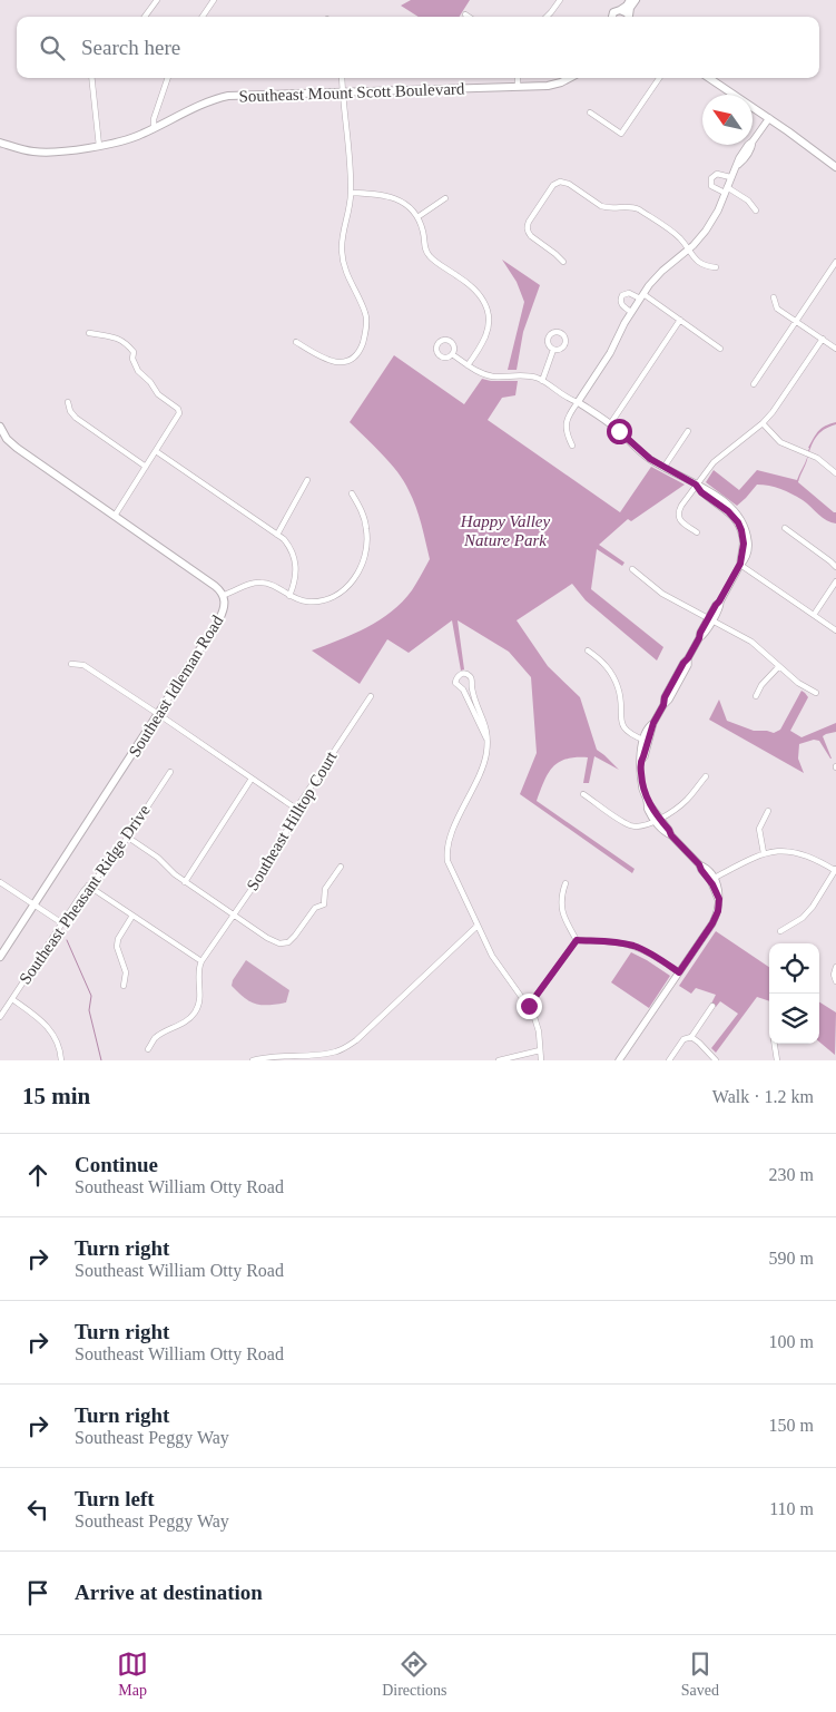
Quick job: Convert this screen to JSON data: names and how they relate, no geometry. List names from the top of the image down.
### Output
{
  "streets": {
    "main road": ["Southeast Mount Scott Boulevard", "Southeast Idleman Road"],
    "street": ["Southeast Hilltop Court", "Southeast Pheasant Ridge Drive"]
  },
  "parks": ["Happy Valley Nature Park"],
  "north": "top left",
  "page": {
    "search": "Search here",
    "heading": ["15 min", "Walk · 1.2 km"],
    "list": [
      ["Continue", "Southeast William Otty Road", "230 m"],
      ["Turn right", "Southeast William Otty Road", "590 m"],
      ["Turn right", "Southeast William Otty Road", "100 m"],
      ["Turn right", "Southeast Peggy Way", "150 m"],
      ["Turn left", "Southeast Peggy Way", "110 m"],
      "Arrive at destination"
    ],
    "nav": ["Map", "Directions", "Saved"]
  }
}
